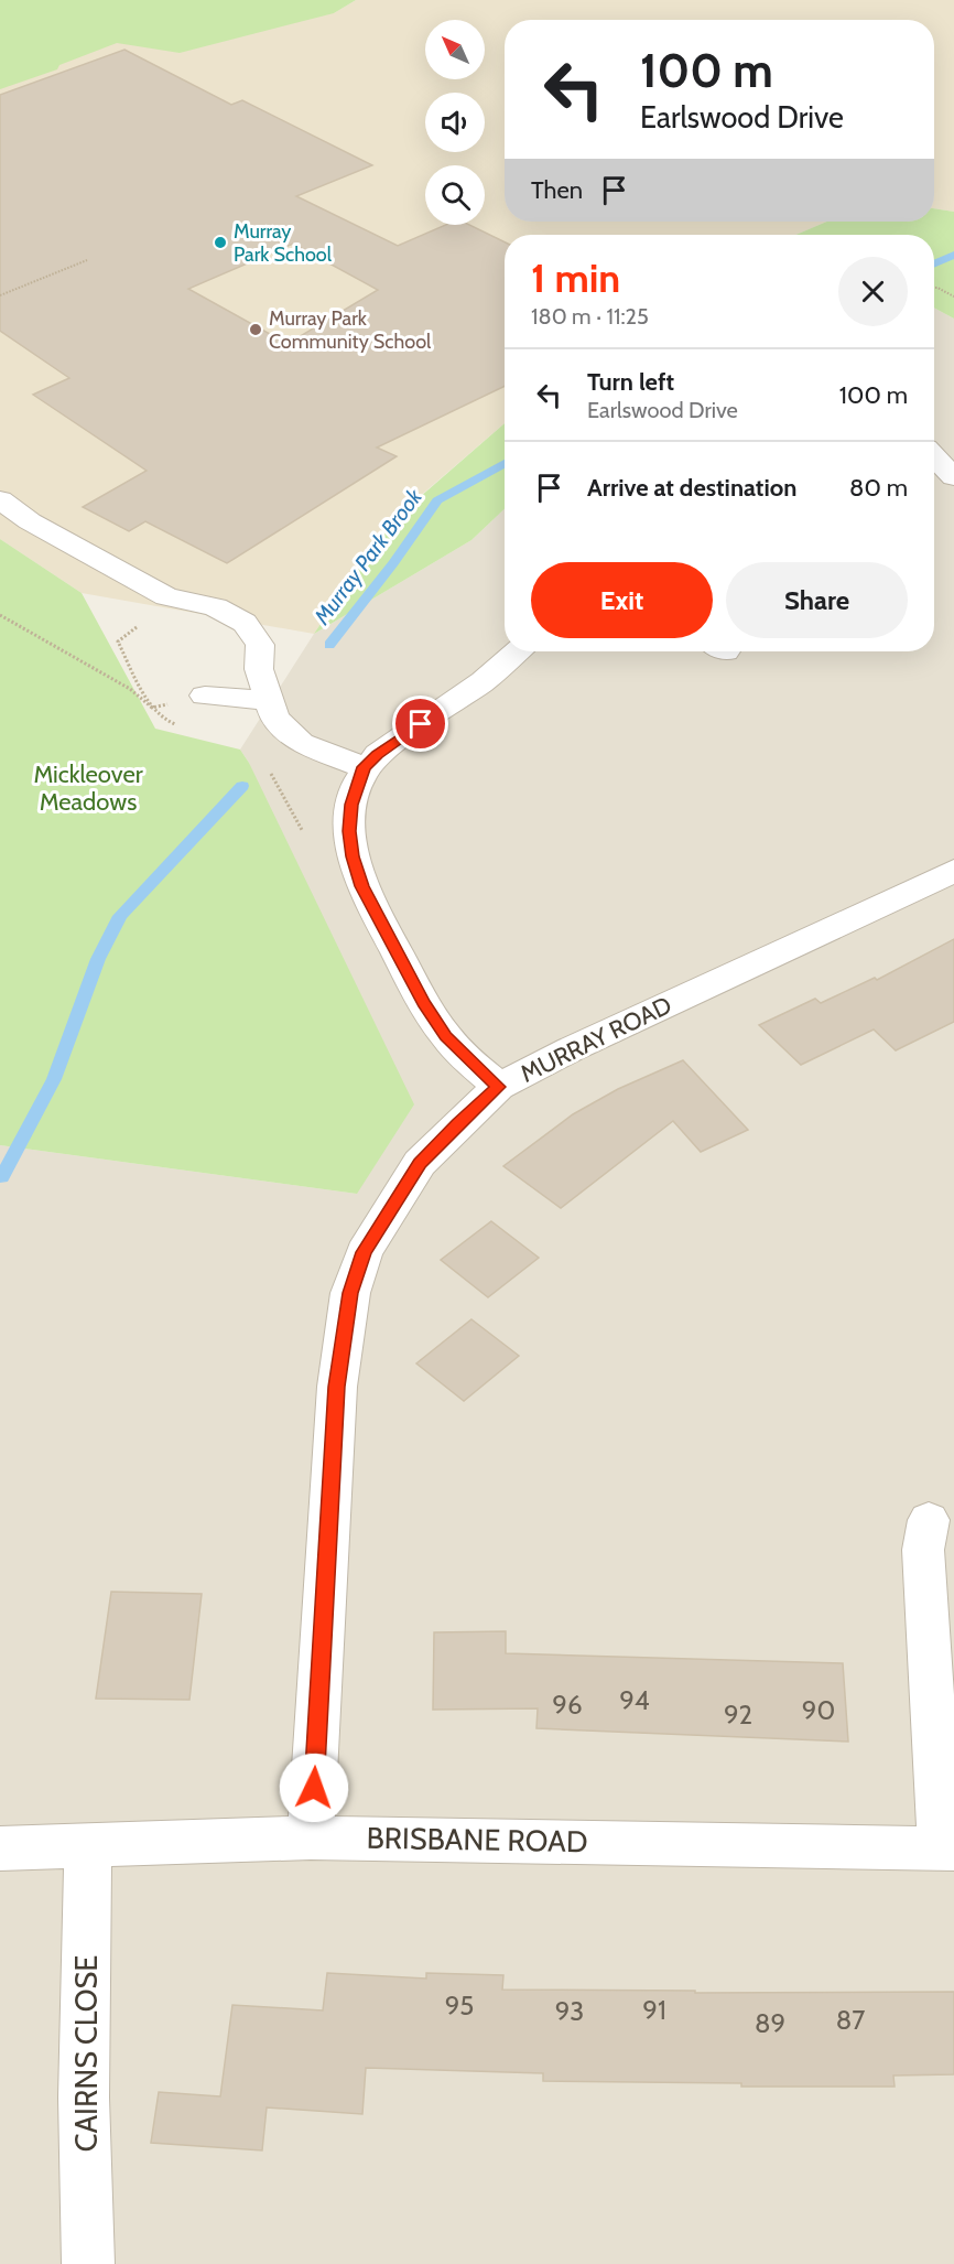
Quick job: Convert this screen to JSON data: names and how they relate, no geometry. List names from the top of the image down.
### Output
{
  "streets": {
    "street": ["MURRAY ROAD", "BRISBANE ROAD", "CAIRNS CLOSE"]
  },
  "crossings": [
    ["MURRAY ROAD", "BRISBANE ROAD"],
    ["BRISBANE ROAD", "CAIRNS CLOSE"]
  ],
  "water": ["Murray Park Brook"],
  "parks": ["Mickleover Meadows"],
  "places": ["Murray Park School", "Murray Park Community School"],
  "house_numbers": [
    "94",
    "96",
    "90",
    "92",
    "95",
    "91",
    "93",
    "87",
    "89"
  ],
  "north": "top left",
  "page": {
    "turn": ["100 m", "Earlswood Drive"],
    "then": "Then",
    "heading": ["1 min", "180 m · 11:25"],
    "list": [
      {
        "name": "Turn left",
        "note": "Earlswood Drive",
        "value": "100 m"
      },
      {
        "name": "Arrive at destination",
        "value": "80 m"
      }
    ],
    "buttons": ["Exit", "Share"]
  }
}
